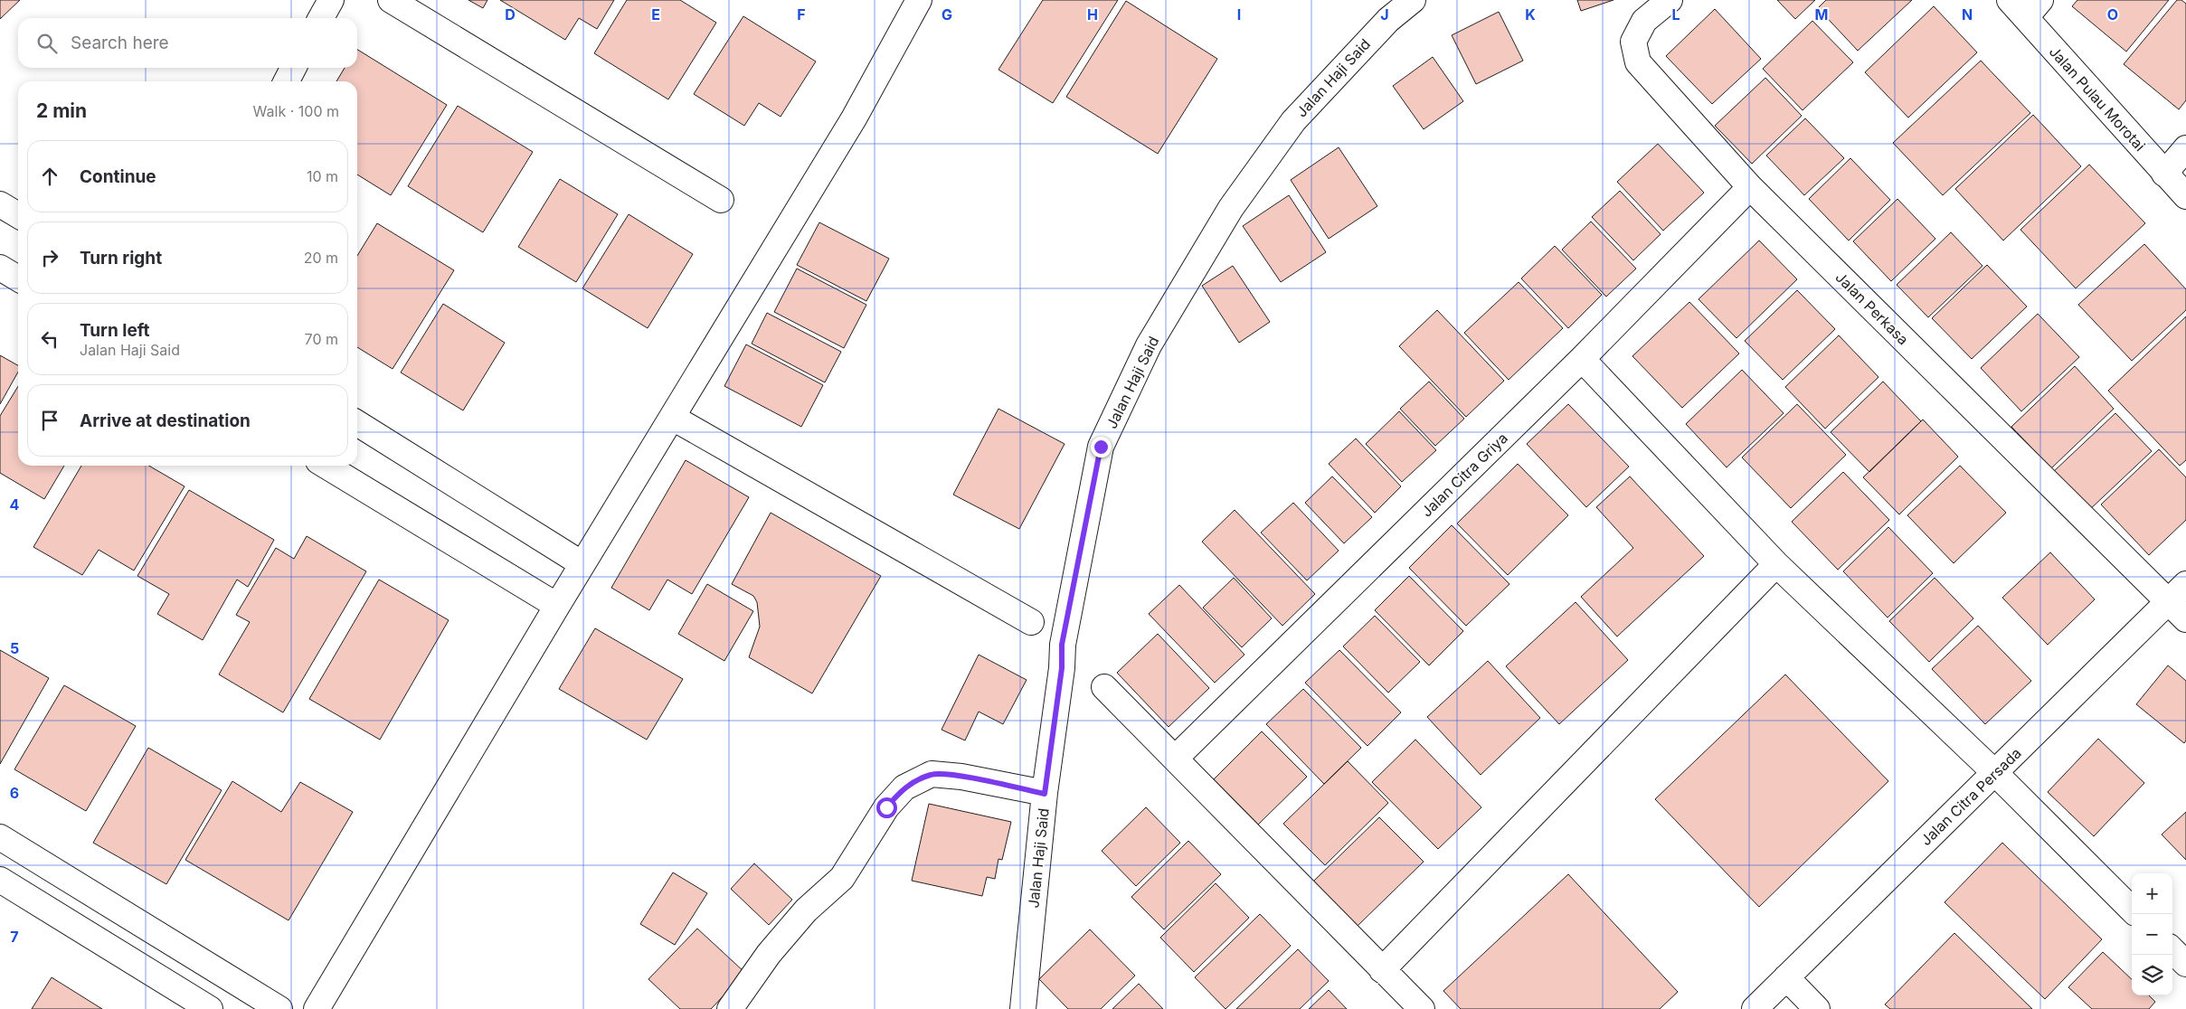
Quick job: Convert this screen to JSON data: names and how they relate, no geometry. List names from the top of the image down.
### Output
{
  "streets": {
    "street": [
      "Jalan Haji Said",
      "Jalan Pulau Morotai",
      "Jalan Perkasa",
      "Jalan Citra Griya",
      "Jalan Citra Persada"
    ]
  },
  "crossings": [
    ["Jalan Perkasa", "Jalan Citra Griya"],
    ["Jalan Perkasa", "Jalan Citra Persada"]
  ],
  "page": {
    "search": "Search here",
    "heading": ["2 min", "Walk · 100 m"],
    "list": [
      ["Continue", "10 m"],
      ["Turn right", "20 m"],
      ["Turn left", "Jalan Haji Said", "70 m"],
      "Arrive at destination"
    ],
    "map_buttons": ["+", "−"]
  },
  "grid": {
    "columns": [
      "D",
      "E",
      "F",
      "G",
      "H",
      "I",
      "J",
      "K",
      "L",
      "M",
      "N",
      "O"
    ],
    "rows": [
      "4",
      "5",
      "6",
      "7"
    ]
  }
}
